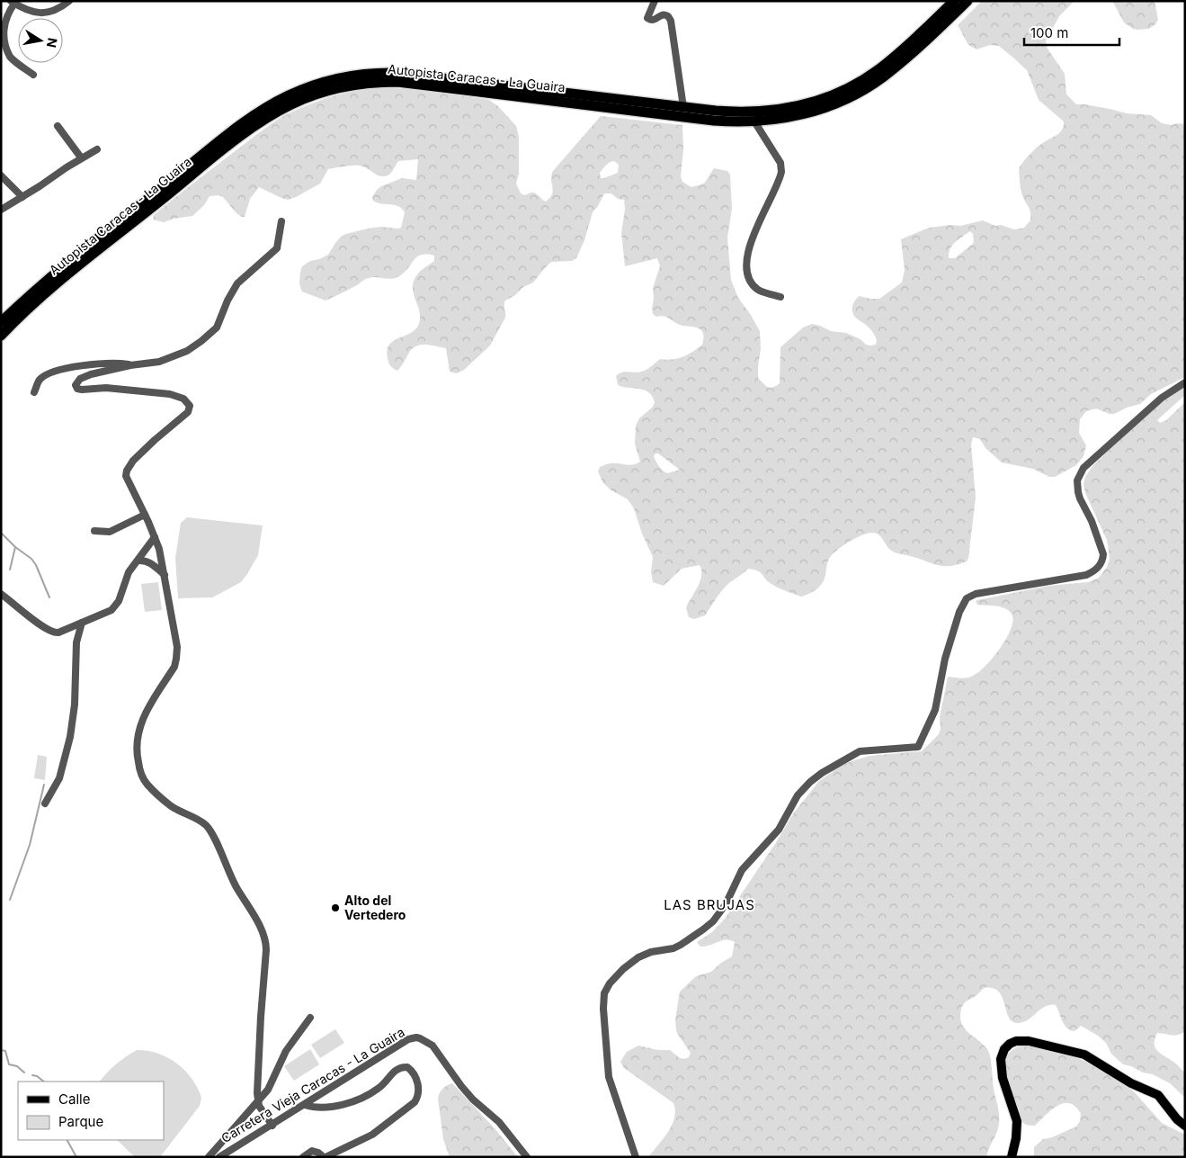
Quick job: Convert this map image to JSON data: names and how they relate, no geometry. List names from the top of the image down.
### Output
{
  "streets": {
    "highway": ["Autopista Caracas - La Guaira"],
    "street": ["Carretera Vieja Caracas - La Guaira"]
  },
  "districts": ["LAS BRUJAS"],
  "places": ["Alto del Vertedero"],
  "legend": ["Calle", "Parque"],
  "scale_bar": "100 m",
  "north": "right"
}
